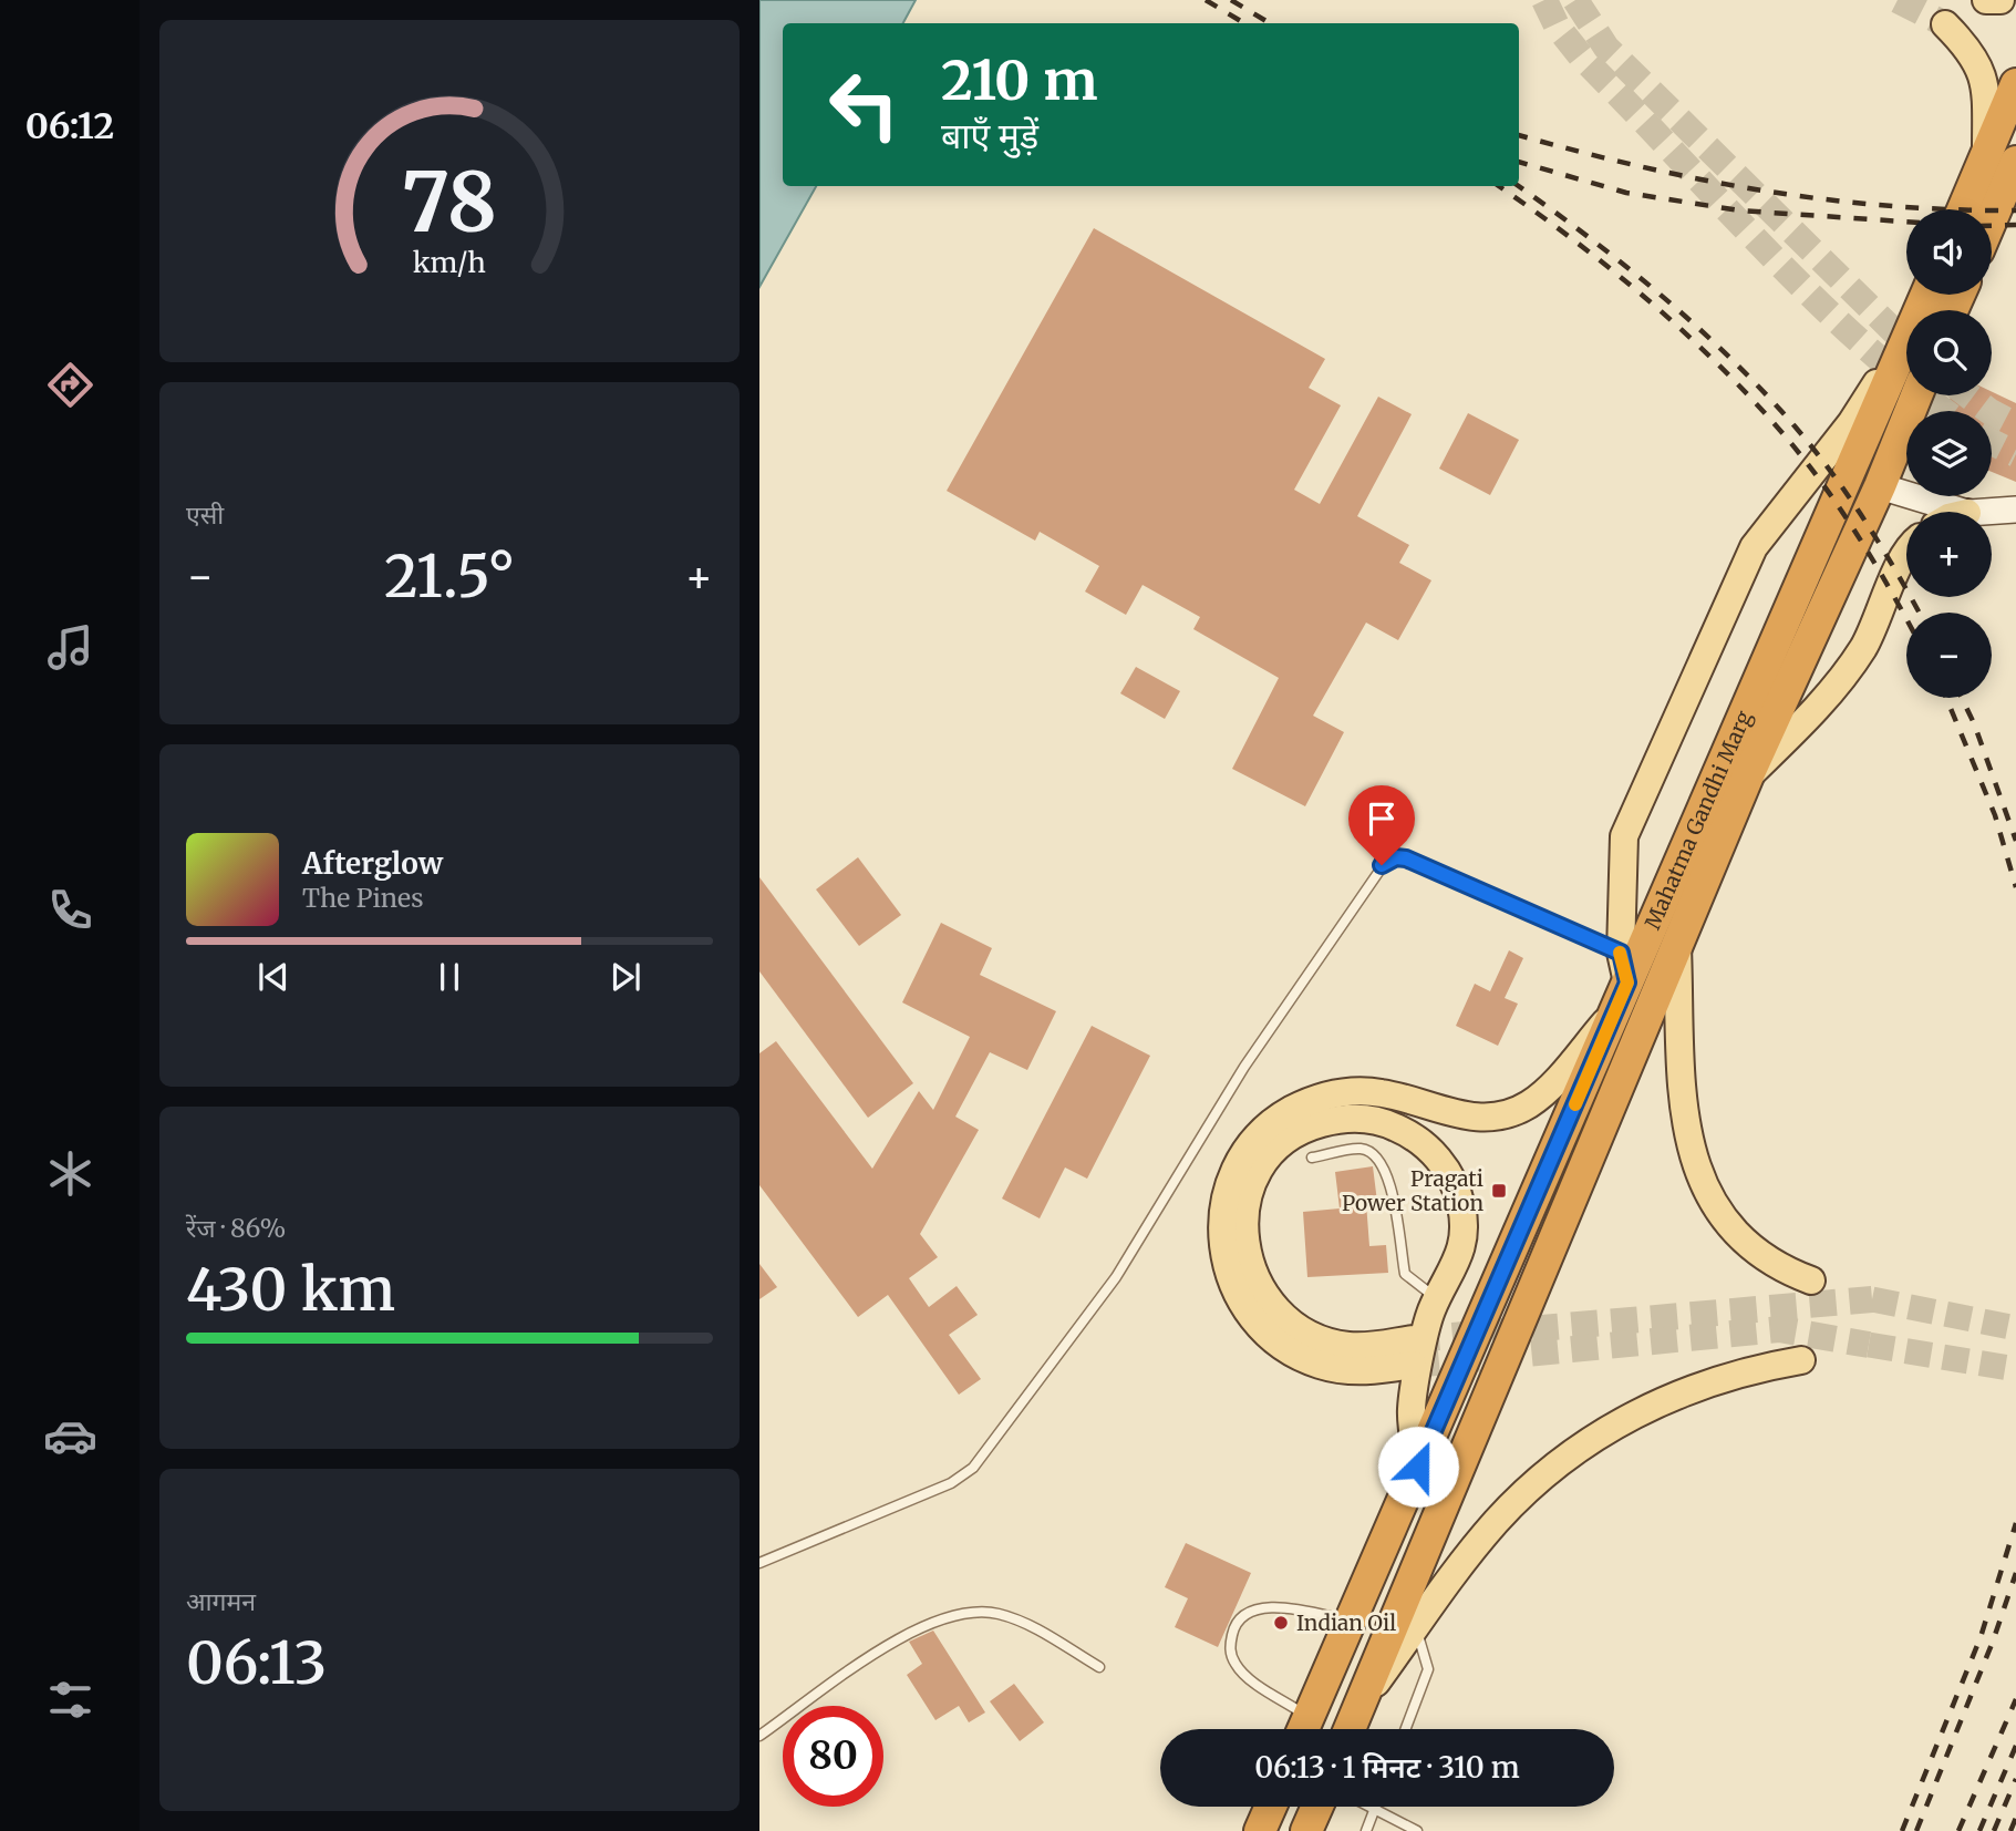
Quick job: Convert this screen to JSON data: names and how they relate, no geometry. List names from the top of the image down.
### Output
{
  "streets": {
    "highway": ["Mahatma Gandhi Marg"]
  },
  "places": {
    "transit": ["Pragati Power Station"],
    "other": ["Indian Oil"]
  },
  "page": {
    "tabs": "06:12",
    "turn": ["210 m", "बाएँ मुड़ें"],
    "map_buttons": ["+", "−"],
    "tile": [
      "एसी",
      ["रेंज · 86%", "430 km"],
      ["आगमन", "06:13"]
    ],
    "heat": ["−", "21.5°", "+"],
    "song": ["Afterglow", "The Pines"],
    "limit": "80",
    "trip": "06:13 · 1 मिनट · 310 m",
    "gauge": ["78", "km/h"]
  }
}
